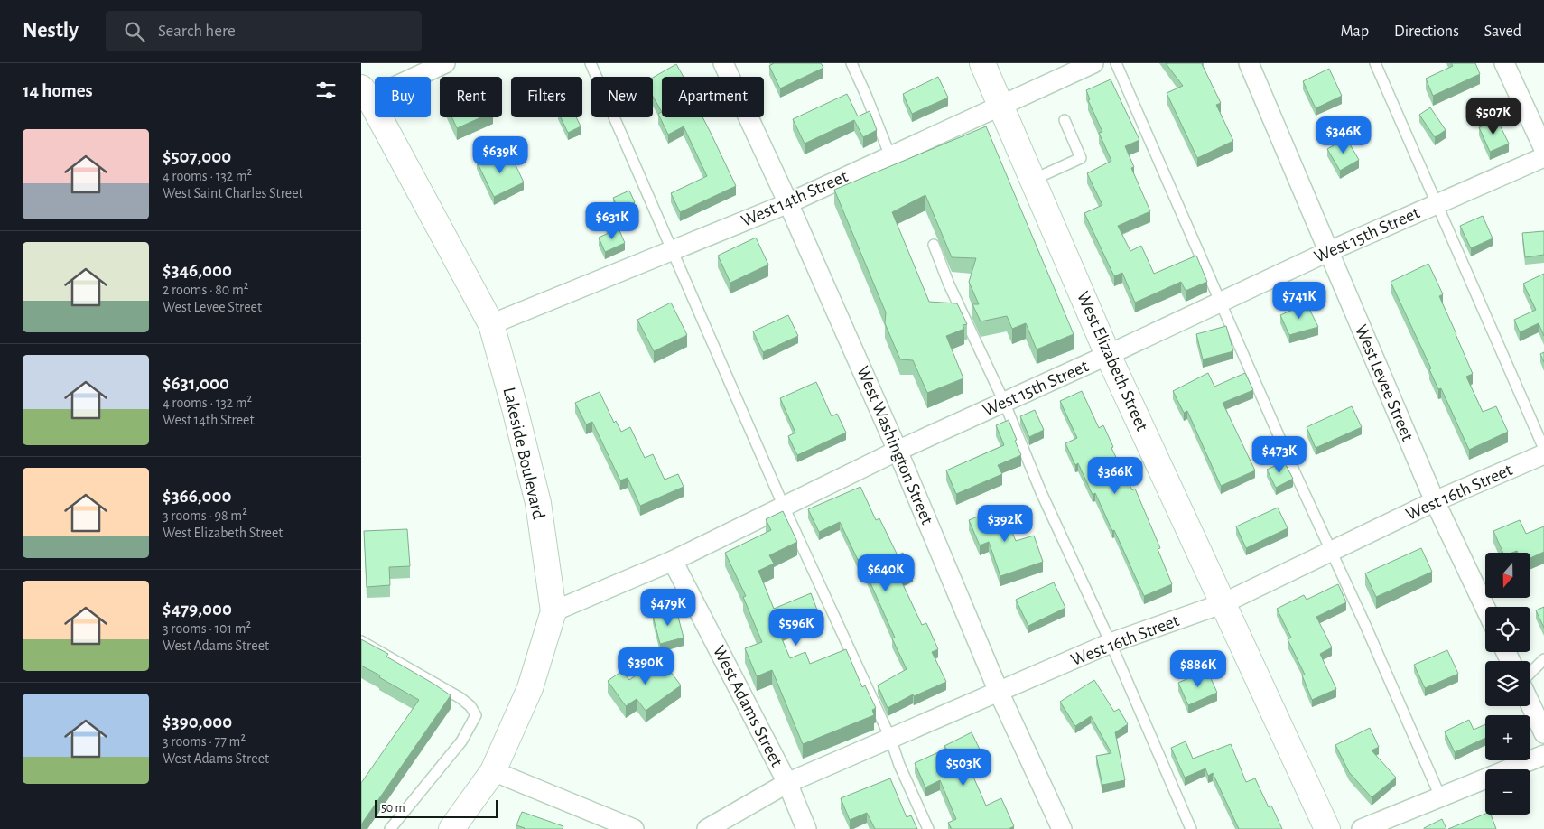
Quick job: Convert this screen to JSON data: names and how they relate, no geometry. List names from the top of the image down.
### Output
{
  "streets": {
    "street": [
      "West 14th Street",
      "West 15th Street",
      "West Elizabeth Street",
      "West Levee Street",
      "West Washington Street",
      "Lakeside Boulevard",
      "West 16th Street",
      "West Adams Street"
    ]
  },
  "crossings": [
    ["West 14th Street", "West Elizabeth Street"],
    ["West 14th Street", "West Washington Street"],
    ["West 14th Street", "Lakeside Boulevard"],
    ["West 15th Street", "West Elizabeth Street"],
    ["West 15th Street", "West Levee Street"],
    ["West 15th Street", "West Washington Street"],
    ["West 15th Street", "Lakeside Boulevard"],
    ["West 15th Street", "West Adams Street"],
    ["West Elizabeth Street", "West 16th Street"],
    ["West Levee Street", "West 16th Street"],
    ["West Washington Street", "West 16th Street"],
    ["West 16th Street", "West Adams Street"]
  ],
  "scale_bar": "50 m",
  "north": "bottom",
  "page": {
    "header": "Nestly",
    "search": "Search here",
    "nav": ["Map", "Directions", "Saved"],
    "heading": "14 homes",
    "chip": [
      "Buy",
      "Rent",
      "Filters",
      "New",
      "Apartment"
    ],
    "price": [
      "$507K",
      "$346K",
      "$639K",
      "$631K",
      "$741K",
      "$473K",
      "$366K",
      "$392K",
      "$640K",
      "$479K",
      "$596K",
      "$390K",
      "$886K",
      "$503K"
    ],
    "list": [
      {
        "name": "$507,000",
        "note": "4 rooms · 132 m² · West Saint Charles Street"
      },
      {
        "name": "$346,000",
        "note": "2 rooms · 80 m² · West Levee Street"
      },
      {
        "name": "$631,000",
        "note": "4 rooms · 132 m² · West 14th Street"
      },
      {
        "name": "$366,000",
        "note": "3 rooms · 98 m² · West Elizabeth Street"
      },
      {
        "name": "$479,000",
        "note": "3 rooms · 101 m² · West Adams Street"
      },
      {
        "name": "$390,000",
        "note": "3 rooms · 77 m² · West Adams Street"
      }
    ],
    "map_buttons": ["+", "−"],
    "scale": "50 m"
  }
}
